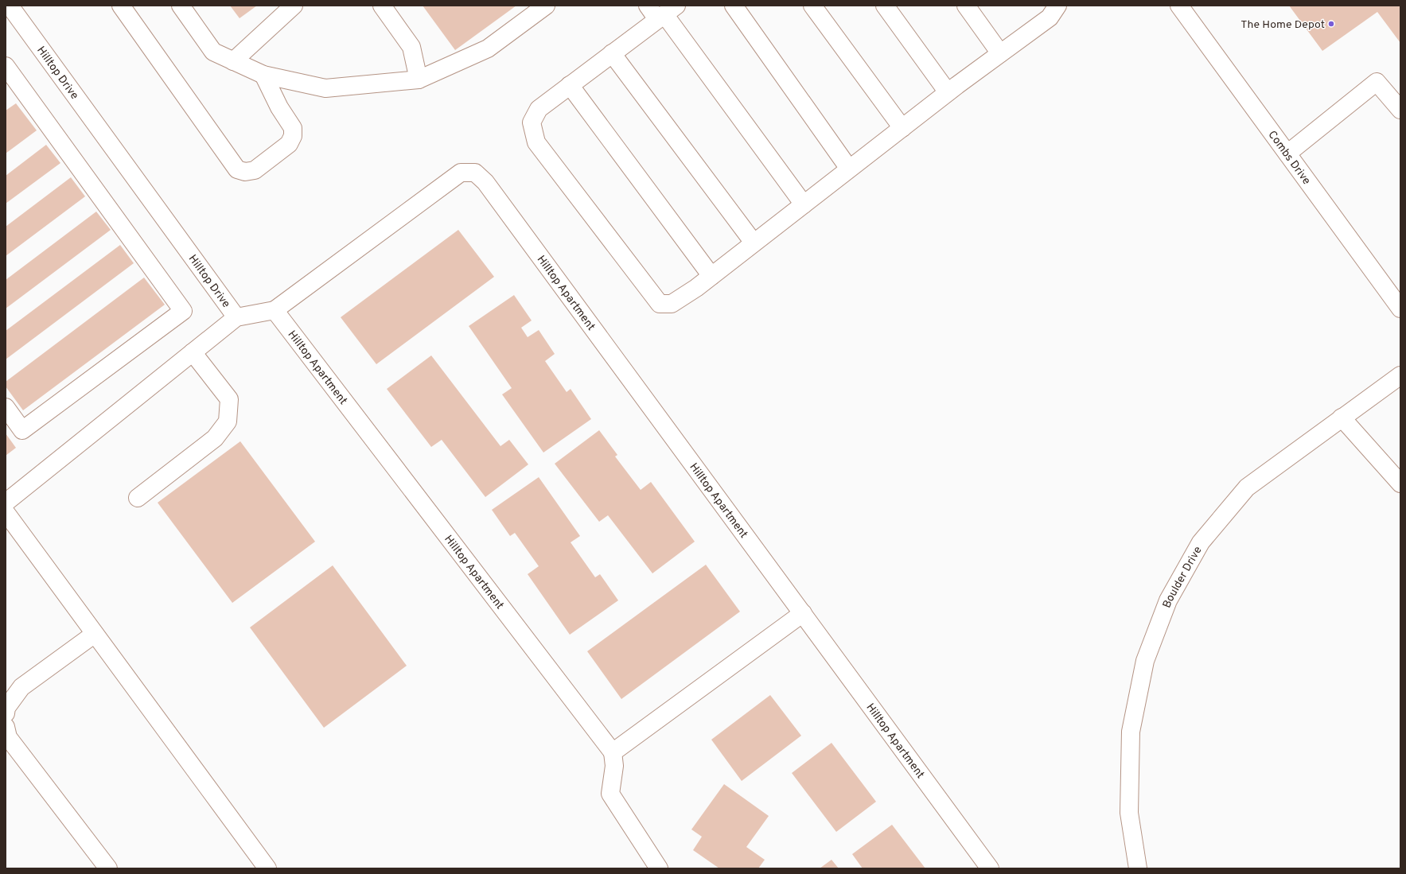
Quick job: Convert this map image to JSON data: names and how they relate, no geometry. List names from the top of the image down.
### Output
{
  "streets": {
    "street": [
      "Hilltop Drive",
      "Combs Drive",
      "Hilltop Apartment",
      "Boulder Drive"
    ]
  },
  "crossings": [
    ["Hilltop Drive", "Hilltop Apartment"]
  ],
  "places": ["The Home Depot"]
}
